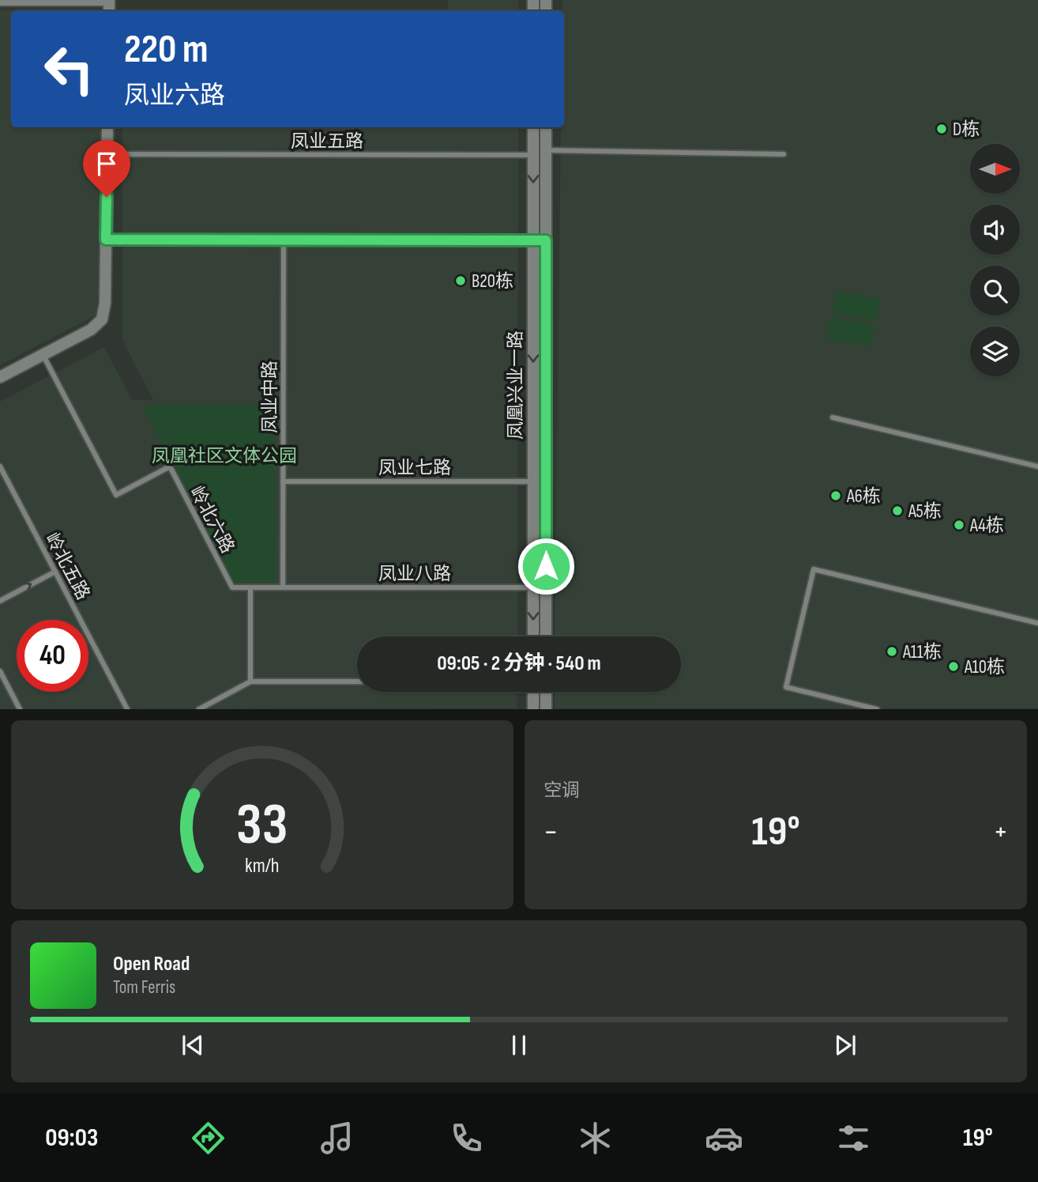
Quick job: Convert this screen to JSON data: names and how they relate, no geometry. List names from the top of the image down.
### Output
{
  "streets": {
    "street": ["凤凰兴业一路"],
    "lane": [
      "凤业五路",
      "凤业中路",
      "凤业七路",
      "岭北六路",
      "岭北五路",
      "凤业八路"
    ]
  },
  "crossings": [
    ["凤业五路", "凤凰兴业一路"],
    ["凤凰兴业一路", "凤业七路"],
    ["凤凰兴业一路", "凤业八路"],
    ["凤业中路", "凤业七路"],
    ["凤业中路", "岭北六路"],
    ["凤业中路", "凤业八路"],
    ["岭北六路", "凤业八路"]
  ],
  "parks": ["凤凰社区文体公园"],
  "places": [
    "D栋",
    "B20栋",
    "A6栋",
    "A5栋",
    "A4栋",
    "A11栋",
    "A10栋"
  ],
  "north": "right",
  "page": {
    "turn": ["220 m", "凤业六路"],
    "limit": "40",
    "trip": "09:05 · 2 分钟 · 540 m",
    "tile": "空调",
    "heat": ["−", "19°", "+"],
    "song": ["Open Road", "Tom Ferris"],
    "tabs": ["09:03", "19°"],
    "gauge": ["33", "km/h"]
  }
}
